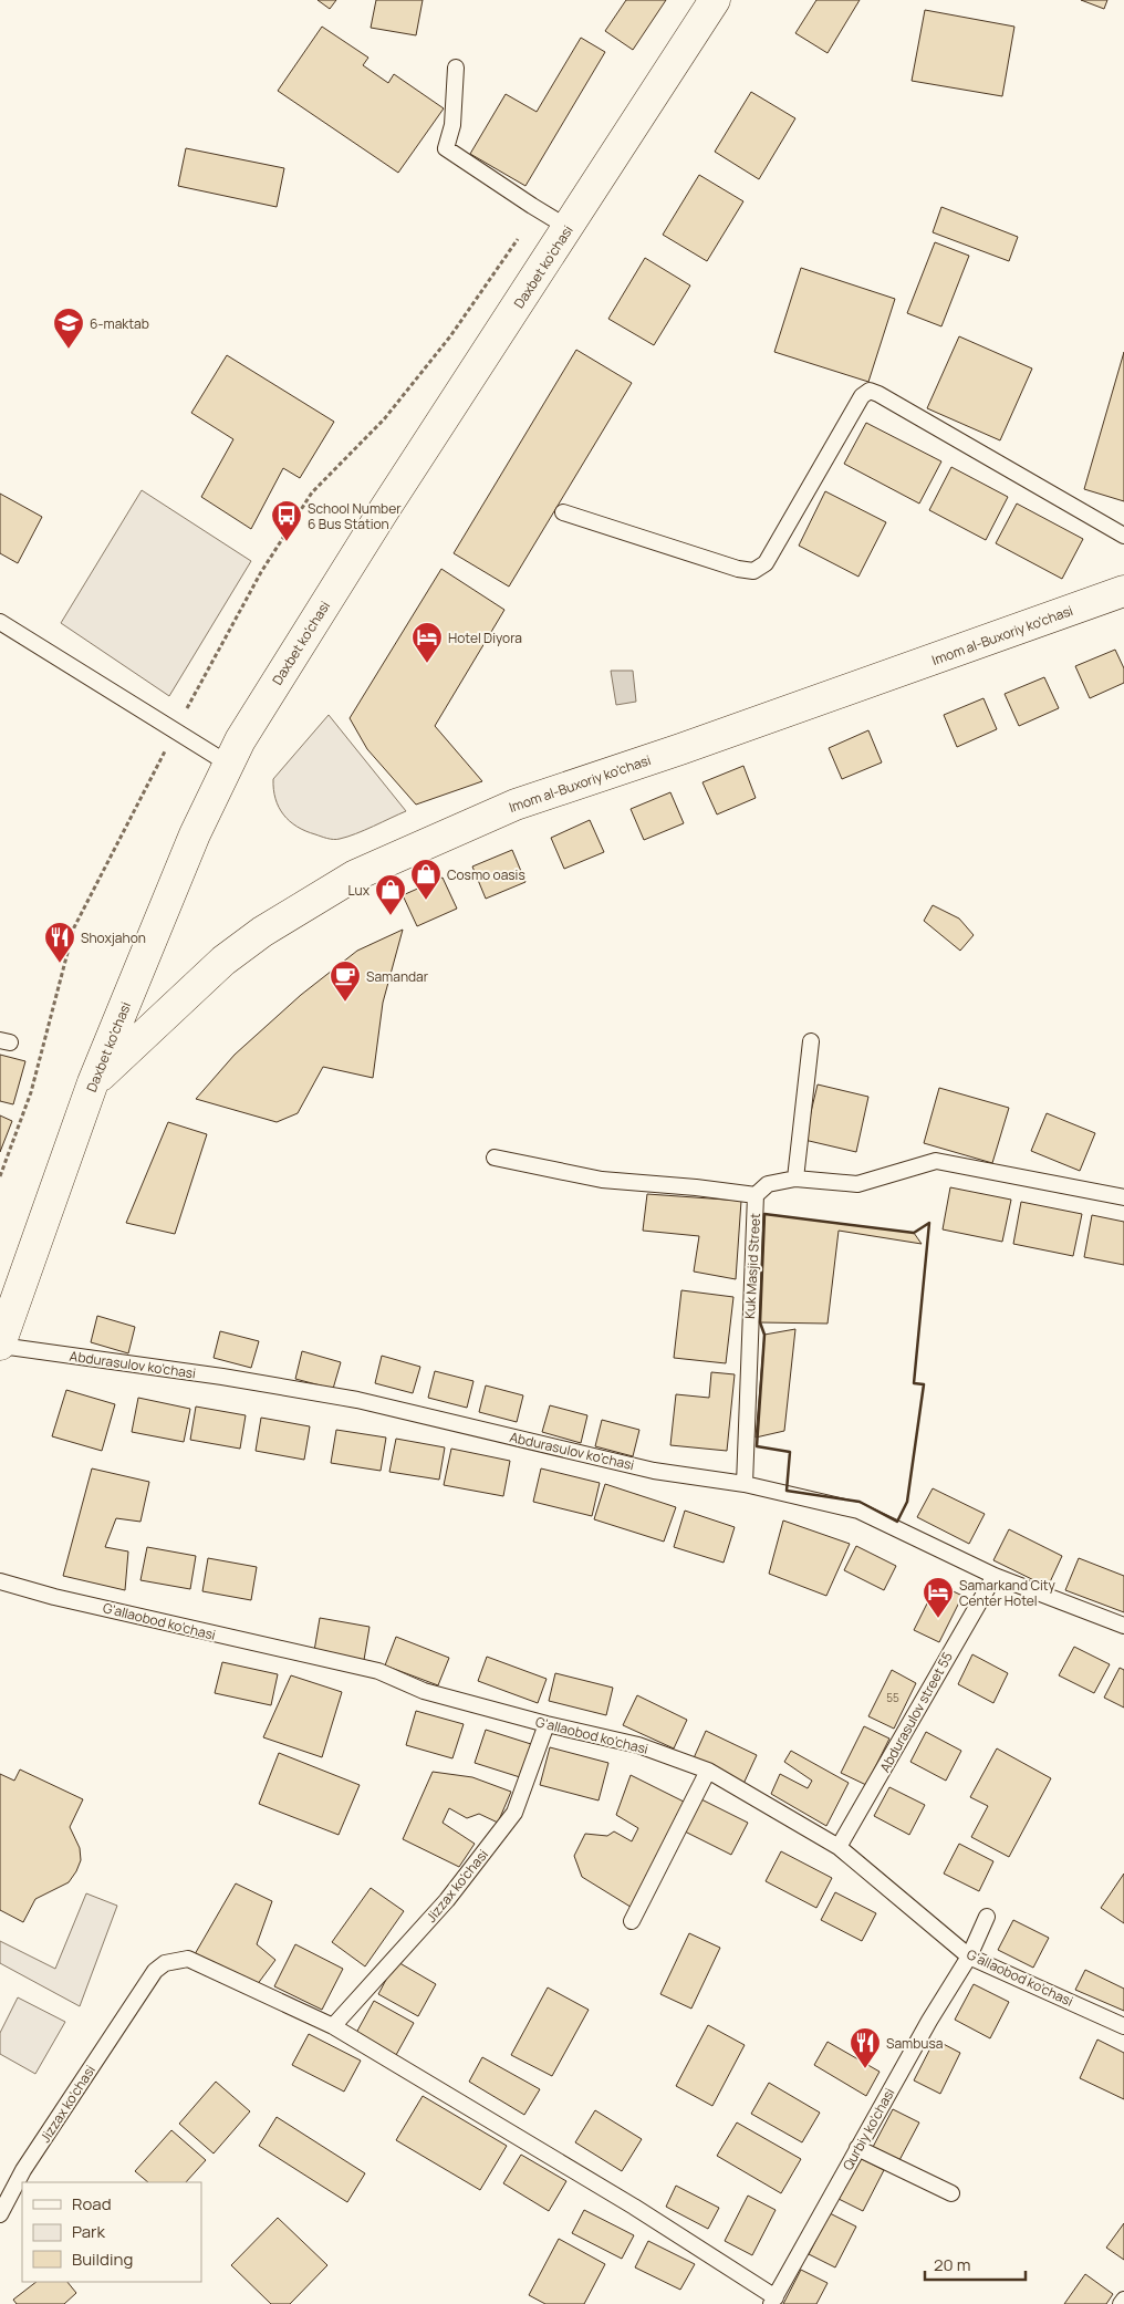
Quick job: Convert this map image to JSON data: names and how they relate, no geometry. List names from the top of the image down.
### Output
{
  "streets": {
    "main road": ["Daxbet ko'chasi", "Imom al-Buxoriy ko'chasi"],
    "lane": [
      "Kuk Masjid Street",
      "Abdurasulov ko'chasi",
      "G'allaobod ko'chasi",
      "Abdurasulov street 55",
      "Jizzax ko'chasi",
      "Qurbiy ko'chasi"
    ]
  },
  "crossings": [
    ["Daxbet ko'chasi", "Imom al-Buxoriy ko'chasi"],
    ["Daxbet ko'chasi", "Abdurasulov ko'chasi"],
    ["Kuk Masjid Street", "Abdurasulov ko'chasi"],
    ["Abdurasulov ko'chasi", "Abdurasulov street 55"],
    ["G'allaobod ko'chasi", "Abdurasulov street 55"],
    ["G'allaobod ko'chasi", "Jizzax ko'chasi"],
    ["G'allaobod ko'chasi", "Qurbiy ko'chasi"]
  ],
  "places": {
    "school or university": ["6-maktab"],
    "bus stop": ["School Number 6 Bus Station"],
    "hotel": ["Hotel Diyora", "Samarkand City Center Hotel"],
    "shop": ["Cosmo oasis", "Lux"],
    "restaurant": ["Shoxjahon", "Sambusa"],
    "cafe": ["Samandar"]
  },
  "house_numbers": ["55"],
  "legend": ["Road", "Park", "Building"],
  "scale_bar": "20 m"
}
